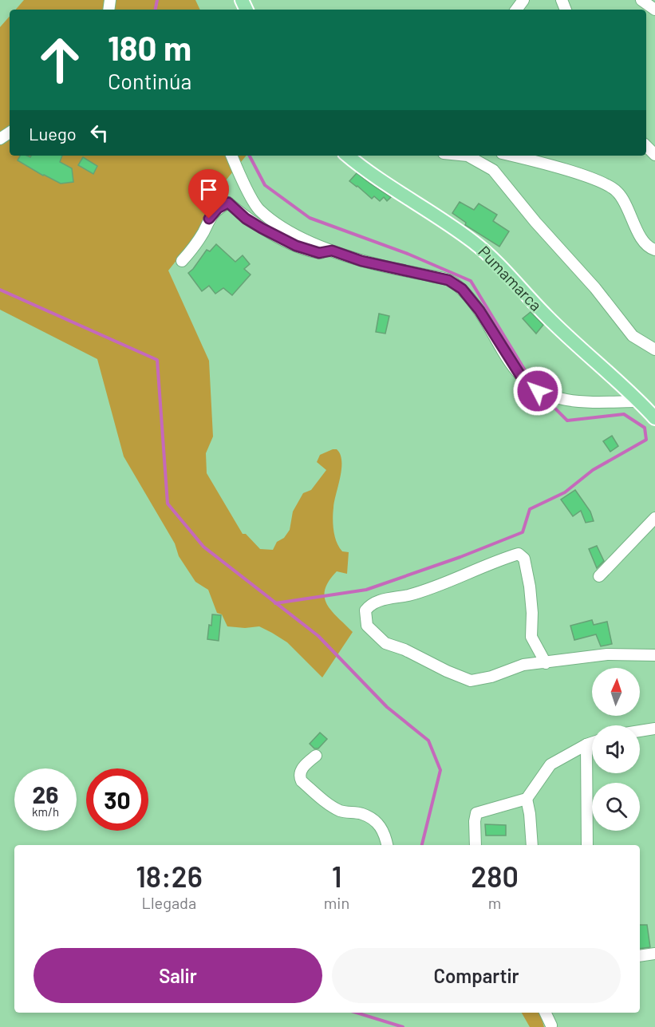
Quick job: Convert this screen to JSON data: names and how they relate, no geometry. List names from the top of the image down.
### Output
{
  "streets": {
    "main road": ["Pumamarca"]
  },
  "north": "top",
  "page": {
    "turn": ["180 m", "Continúa"],
    "then": "Luego",
    "speed": "26 km/h",
    "limit": "30",
    "eta": [
      "18:26",
      "Llegada",
      "1",
      "min",
      "280",
      "m"
    ],
    "buttons": ["Salir", "Compartir"]
  }
}
